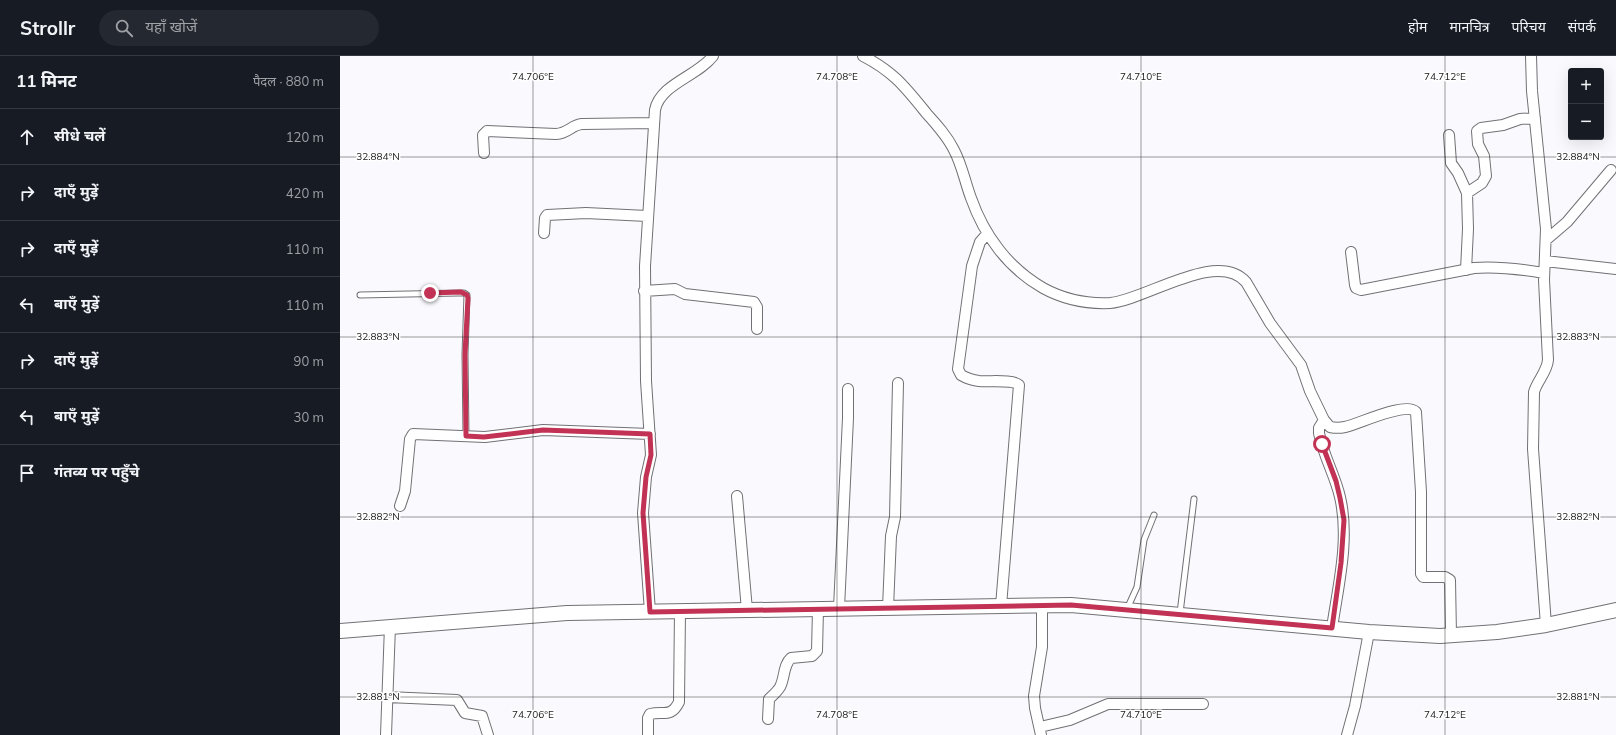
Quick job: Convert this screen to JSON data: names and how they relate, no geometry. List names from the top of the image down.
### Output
{
  "page": {
    "header": "Strollr",
    "search": "यहाँ खोजें",
    "nav": [
      "होम",
      "मानचित्र",
      "परिचय",
      "संपर्क"
    ],
    "heading": ["11 मिनट", "पैदल · 880 m"],
    "map_buttons": ["+", "−"],
    "list": [
      ["सीधे चलें", "120 m"],
      ["दाएँ मुड़ें", "420 m"],
      ["दाएँ मुड़ें", "110 m"],
      ["बाएँ मुड़ें", "110 m"],
      ["दाएँ मुड़ें", "90 m"],
      ["बाएँ मुड़ें", "30 m"],
      "गंतव्य पर पहुँचे"
    ]
  },
  "coordinates": [
    "74.706°E",
    "74.708°E",
    "74.710°E",
    "74.712°E",
    "32.884°N",
    "32.883°N",
    "32.882°N",
    "32.881°N"
  ]
}
